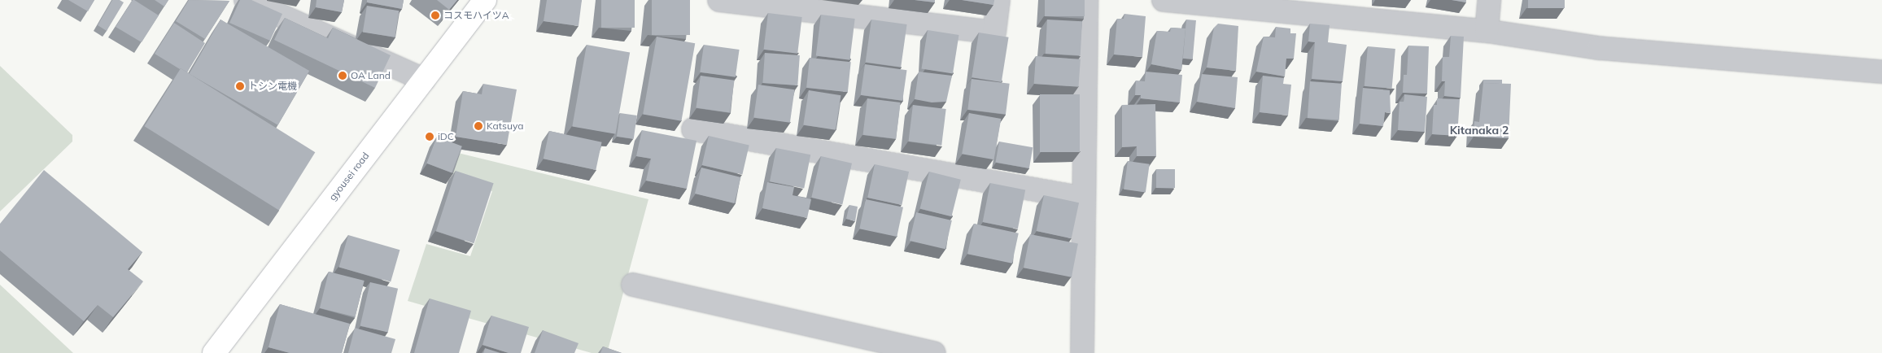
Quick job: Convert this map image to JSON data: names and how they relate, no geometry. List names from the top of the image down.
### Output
{
  "streets": {
    "highway": ["gyousei road"]
  },
  "districts": ["Kitanaka 2"],
  "places": [
    "コスモハイツA",
    "OA Land",
    "トシン電機",
    "Katsuya",
    "iDC"
  ]
}
